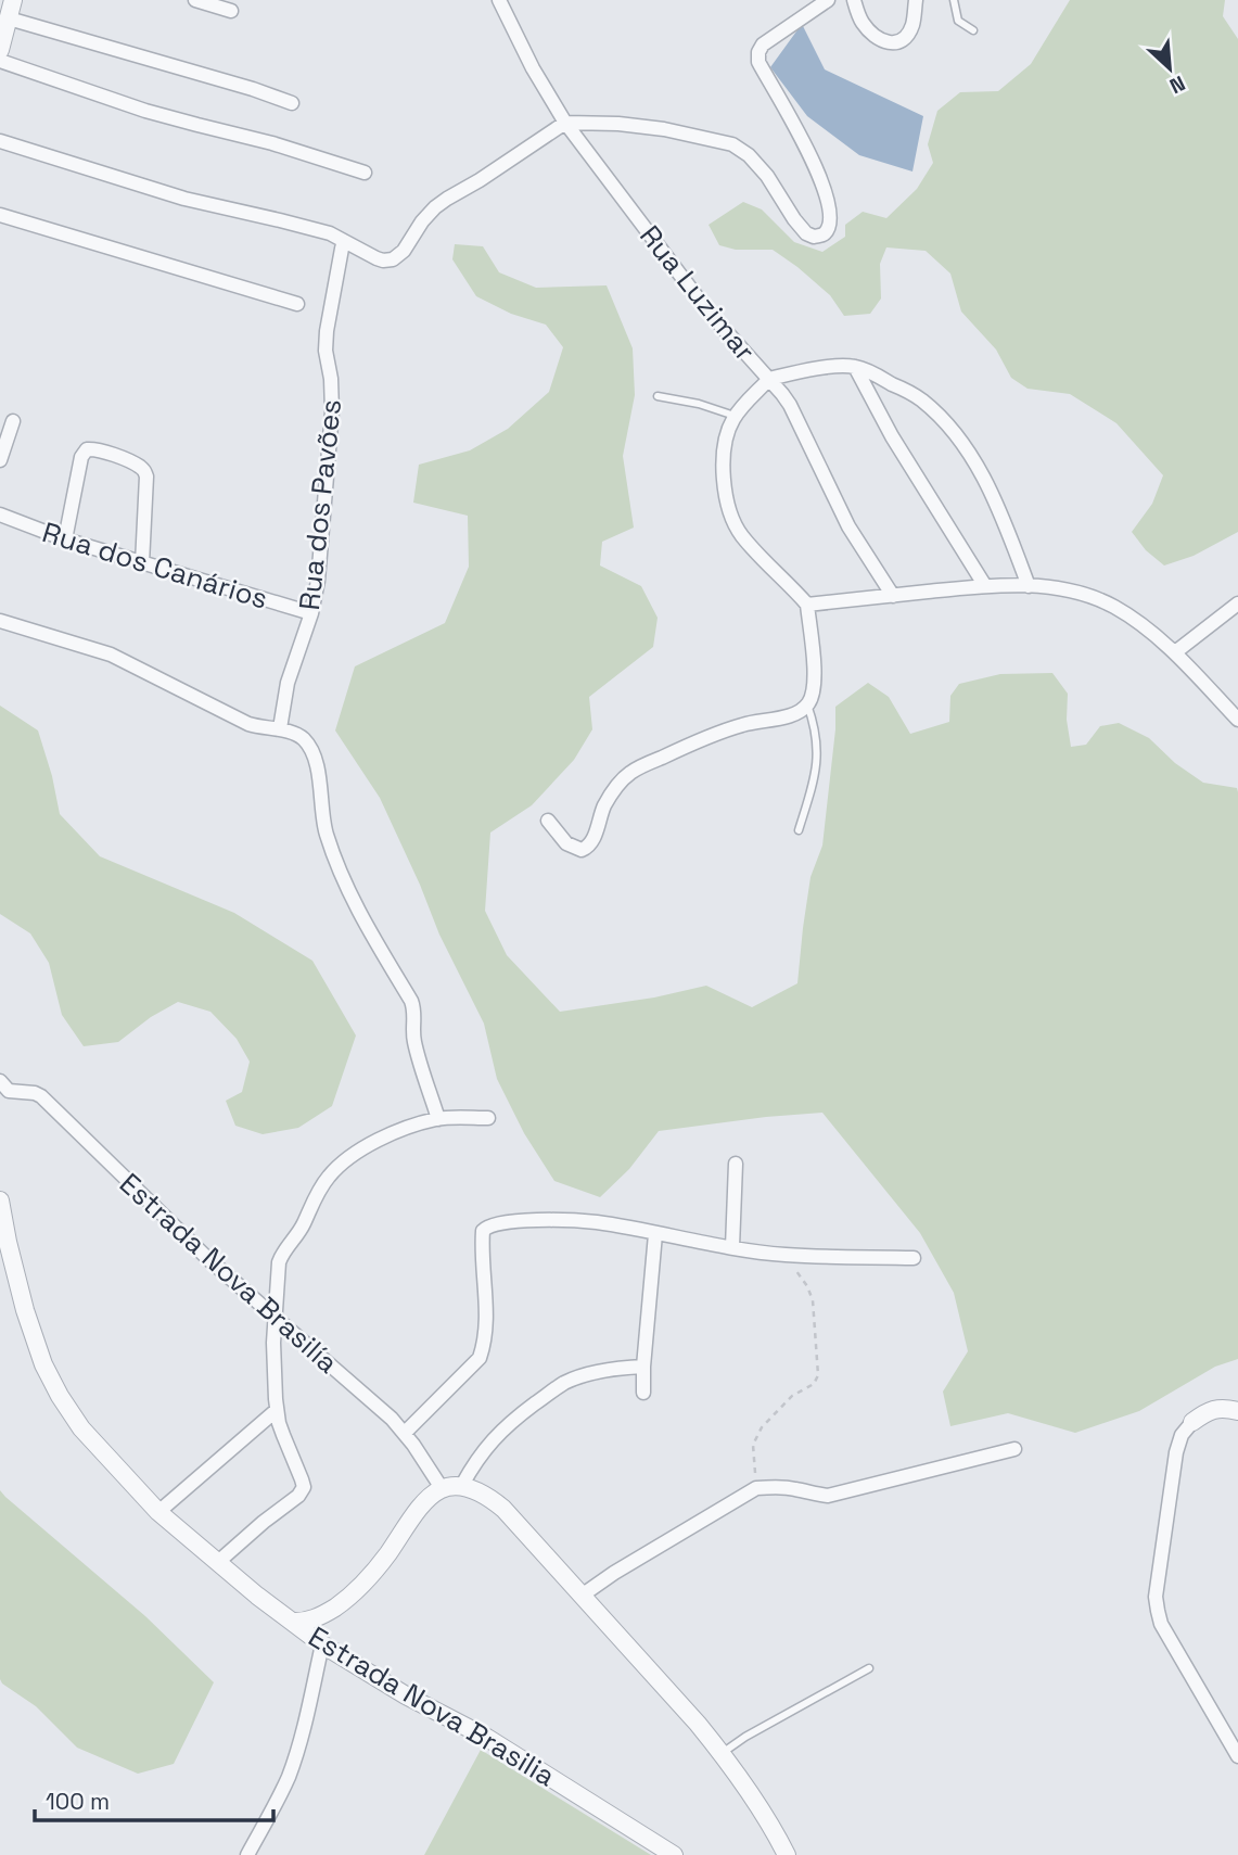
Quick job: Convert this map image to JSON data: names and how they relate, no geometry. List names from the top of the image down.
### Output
{
  "streets": {
    "street": [
      "Rua Luzimar",
      "Rua dos Pavões",
      "Rua dos Canários",
      "Estrada Nova Brasilía",
      "Estrada Nova Brasilia"
    ]
  },
  "crossings": [
    ["Rua dos Pavões", "Rua dos Canários"]
  ],
  "scale_bar": "100 m",
  "north": "bottom right"
}
